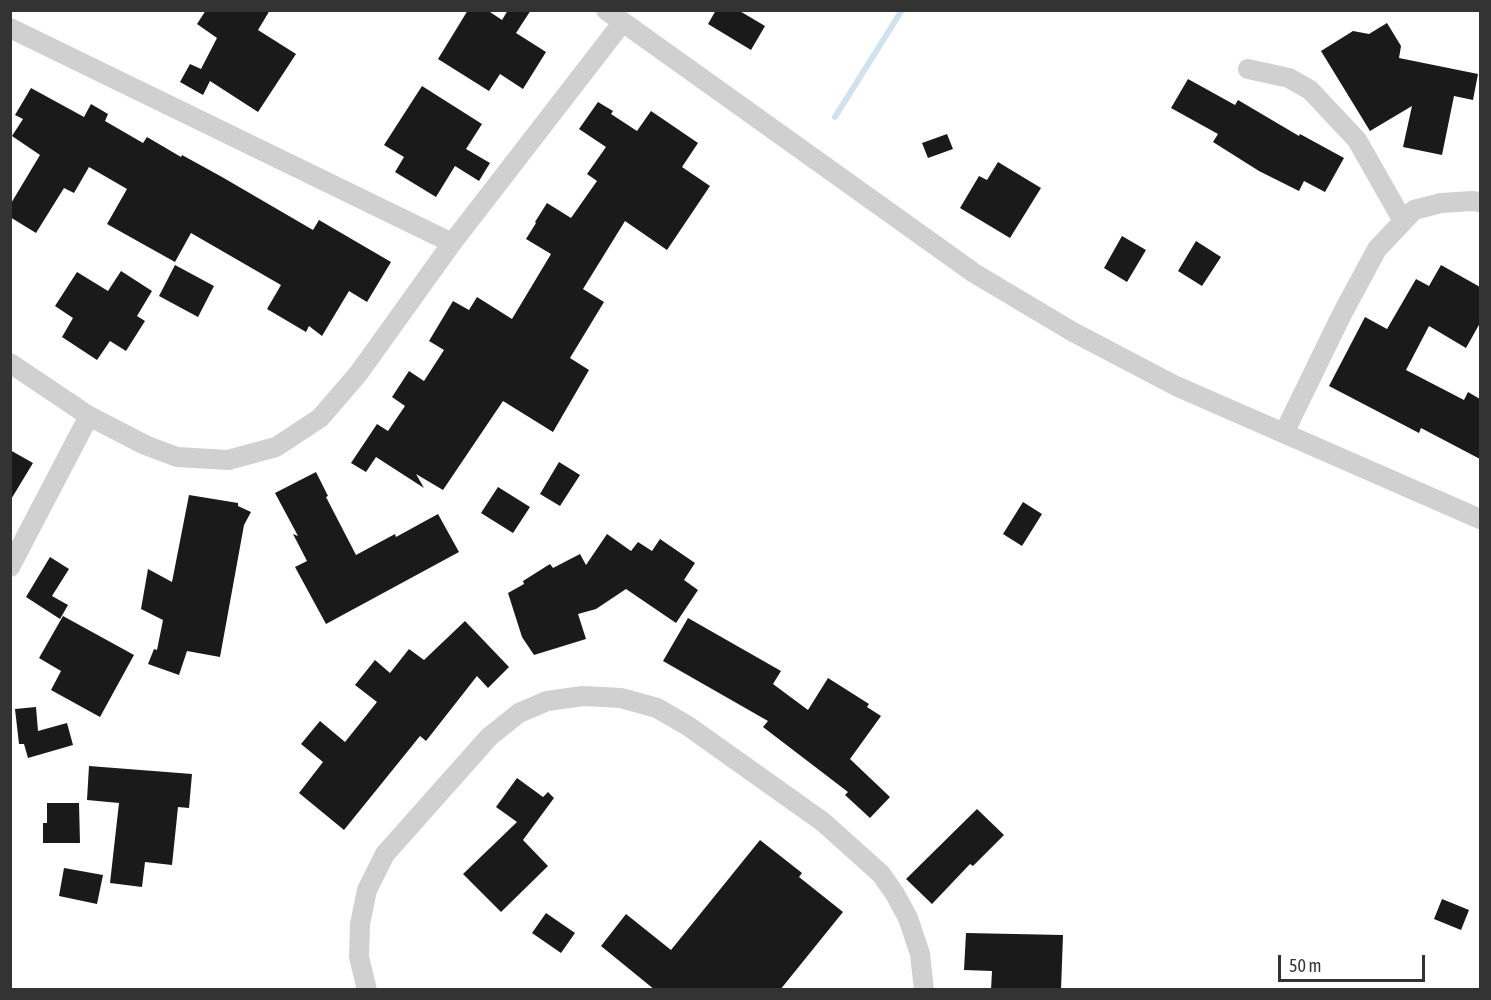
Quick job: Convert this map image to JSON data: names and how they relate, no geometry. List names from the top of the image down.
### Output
{
  "scale_bar": "50 m"
}
